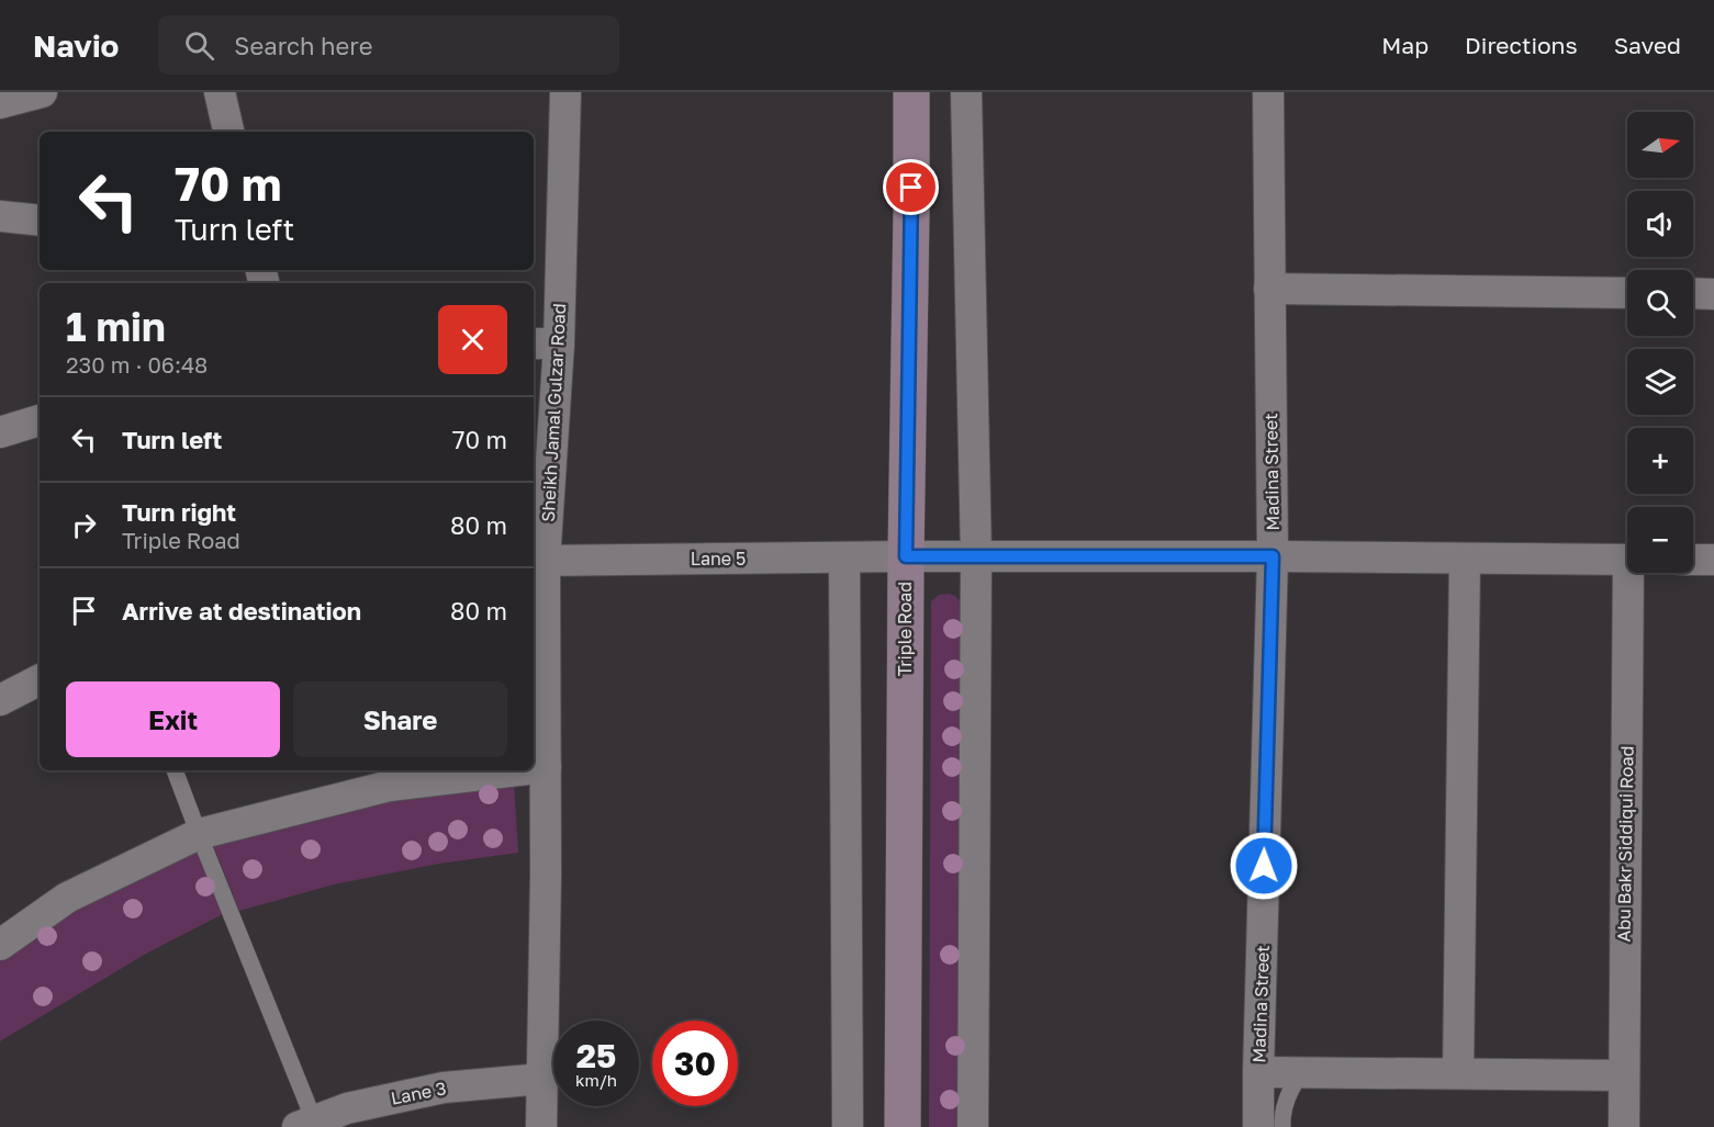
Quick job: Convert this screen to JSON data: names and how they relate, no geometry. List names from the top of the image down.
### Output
{
  "streets": {
    "main road": ["Triple Road"],
    "street": [
      "Sheikh Jamal Gulzar Road",
      "Madina Street",
      "Lane 5",
      "Abu Bakr Siddiqui Road",
      "Lane 3"
    ]
  },
  "crossings": [
    ["Sheikh Jamal Gulzar Road", "Lane 5"],
    ["Sheikh Jamal Gulzar Road", "Lane 3"],
    ["Madina Street", "Lane 5"],
    ["Lane 5", "Triple Road"]
  ],
  "north": "right",
  "page": {
    "header": "Navio",
    "search": "Search here",
    "nav": ["Map", "Directions", "Saved"],
    "map_buttons": ["+", "−"],
    "turn": ["70 m", "Turn left"],
    "heading": ["1 min", "230 m · 06:48"],
    "list": [
      {
        "name": "Turn left",
        "value": "70 m"
      },
      {
        "name": "Turn right",
        "note": "Triple Road",
        "value": "80 m"
      },
      {
        "name": "Arrive at destination",
        "value": "80 m"
      }
    ],
    "buttons": ["Exit", "Share"],
    "speed": "25 km/h",
    "limit": "30"
  }
}
